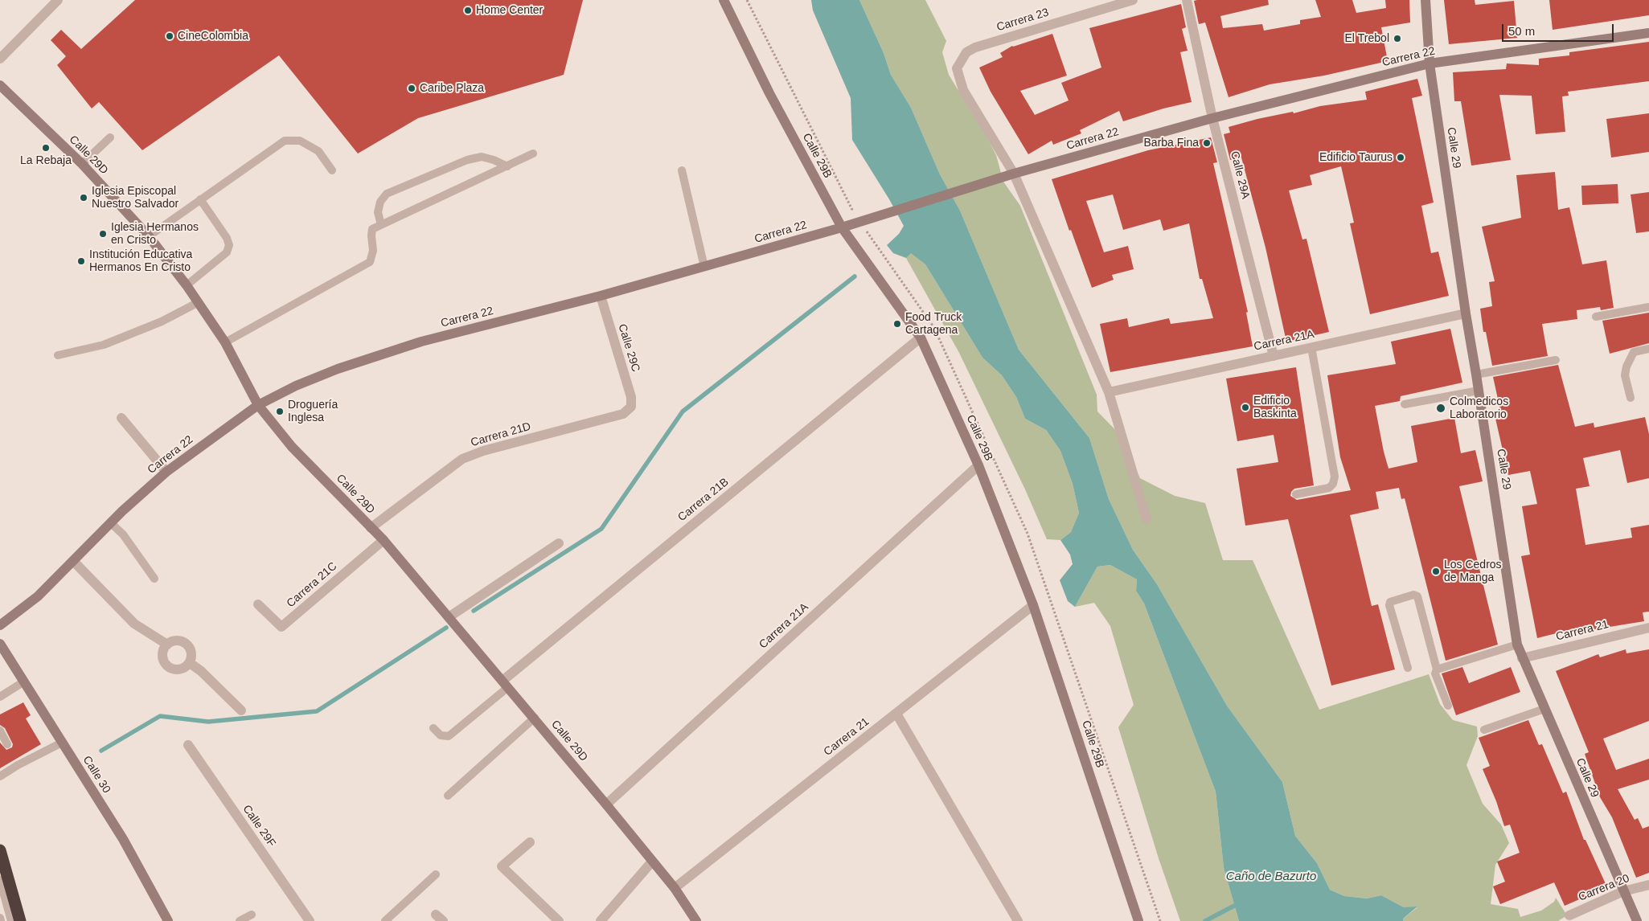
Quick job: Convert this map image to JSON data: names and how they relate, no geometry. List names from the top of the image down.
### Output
{
  "streets": {
    "street": [
      "Carrera 23",
      "Carrera 22",
      "Calle 29",
      "Calle 29D",
      "Calle 29B",
      "Calle 29A",
      "Carrera 21A",
      "Calle 29C",
      "Carrera 21D",
      "Carrera 21B",
      "Carrera 21C",
      "Carrera 21",
      "Calle 30",
      "Calle 29F",
      "Carrera 20"
    ]
  },
  "crossings": [
    ["Carrera 23", "Carrera 22"],
    ["Carrera 22", "Calle 29"],
    ["Carrera 22", "Calle 29D"],
    ["Carrera 22", "Calle 29B"],
    ["Carrera 22", "Calle 29A"],
    ["Carrera 22", "Calle 29C"],
    ["Calle 29", "Carrera 21A"],
    ["Calle 29", "Carrera 21"],
    ["Calle 29", "Carrera 20"],
    ["Calle 29D", "Carrera 21A"],
    ["Calle 29D", "Carrera 21D"],
    ["Calle 29D", "Carrera 21B"],
    ["Calle 29D", "Carrera 21C"],
    ["Calle 29D", "Carrera 21"],
    ["Calle 29B", "Carrera 21A"],
    ["Calle 29B", "Carrera 21B"],
    ["Calle 29B", "Carrera 21"],
    ["Calle 29A", "Carrera 21A"],
    ["Calle 29C", "Carrera 21D"]
  ],
  "water": ["Caño de Bazurto"],
  "places": [
    "Home Center",
    "CineColombia",
    "El Trebol",
    "Caribe Plaza",
    "Barba Fina",
    "La Rebaja",
    "Edificio Taurus",
    "Iglesia Episcopal Nuestro Salvador",
    "Iglesia Hermanos en Cristo",
    "Institución Educativa Hermanos En Cristo",
    "Food Truck Cartagena",
    "Edificio Baskinta",
    "Colmedicos Laboratorio",
    "Droguería Inglesa",
    "Los Cedros de Manga"
  ],
  "scale_bar": "50 m"
}
